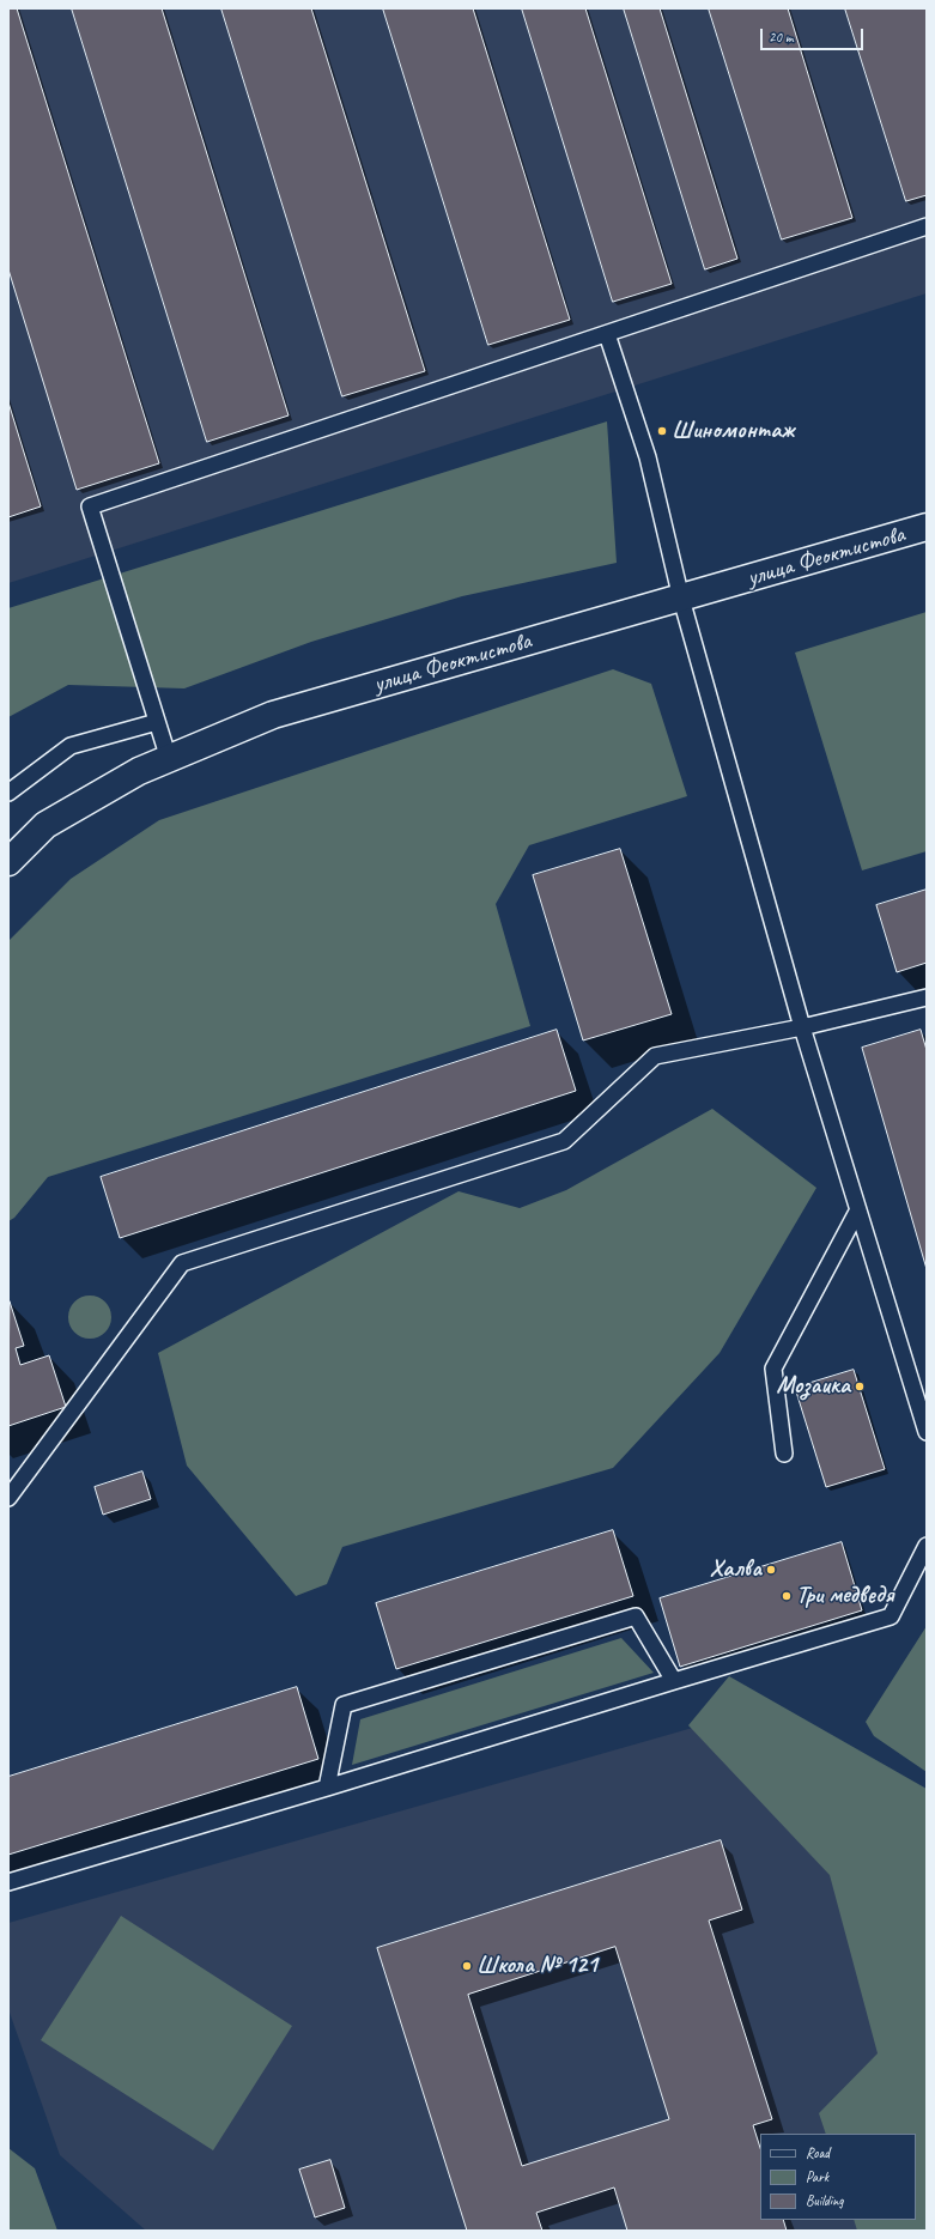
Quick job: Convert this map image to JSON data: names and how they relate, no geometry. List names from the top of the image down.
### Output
{
  "streets": {
    "street": ["улица Феоктистова"]
  },
  "places": [
    "Шиномонтаж",
    "Мозаика",
    "Халва",
    "Три медведя",
    "Школа № 121"
  ],
  "legend": ["Road", "Park", "Building"],
  "scale_bar": "20 m"
}
